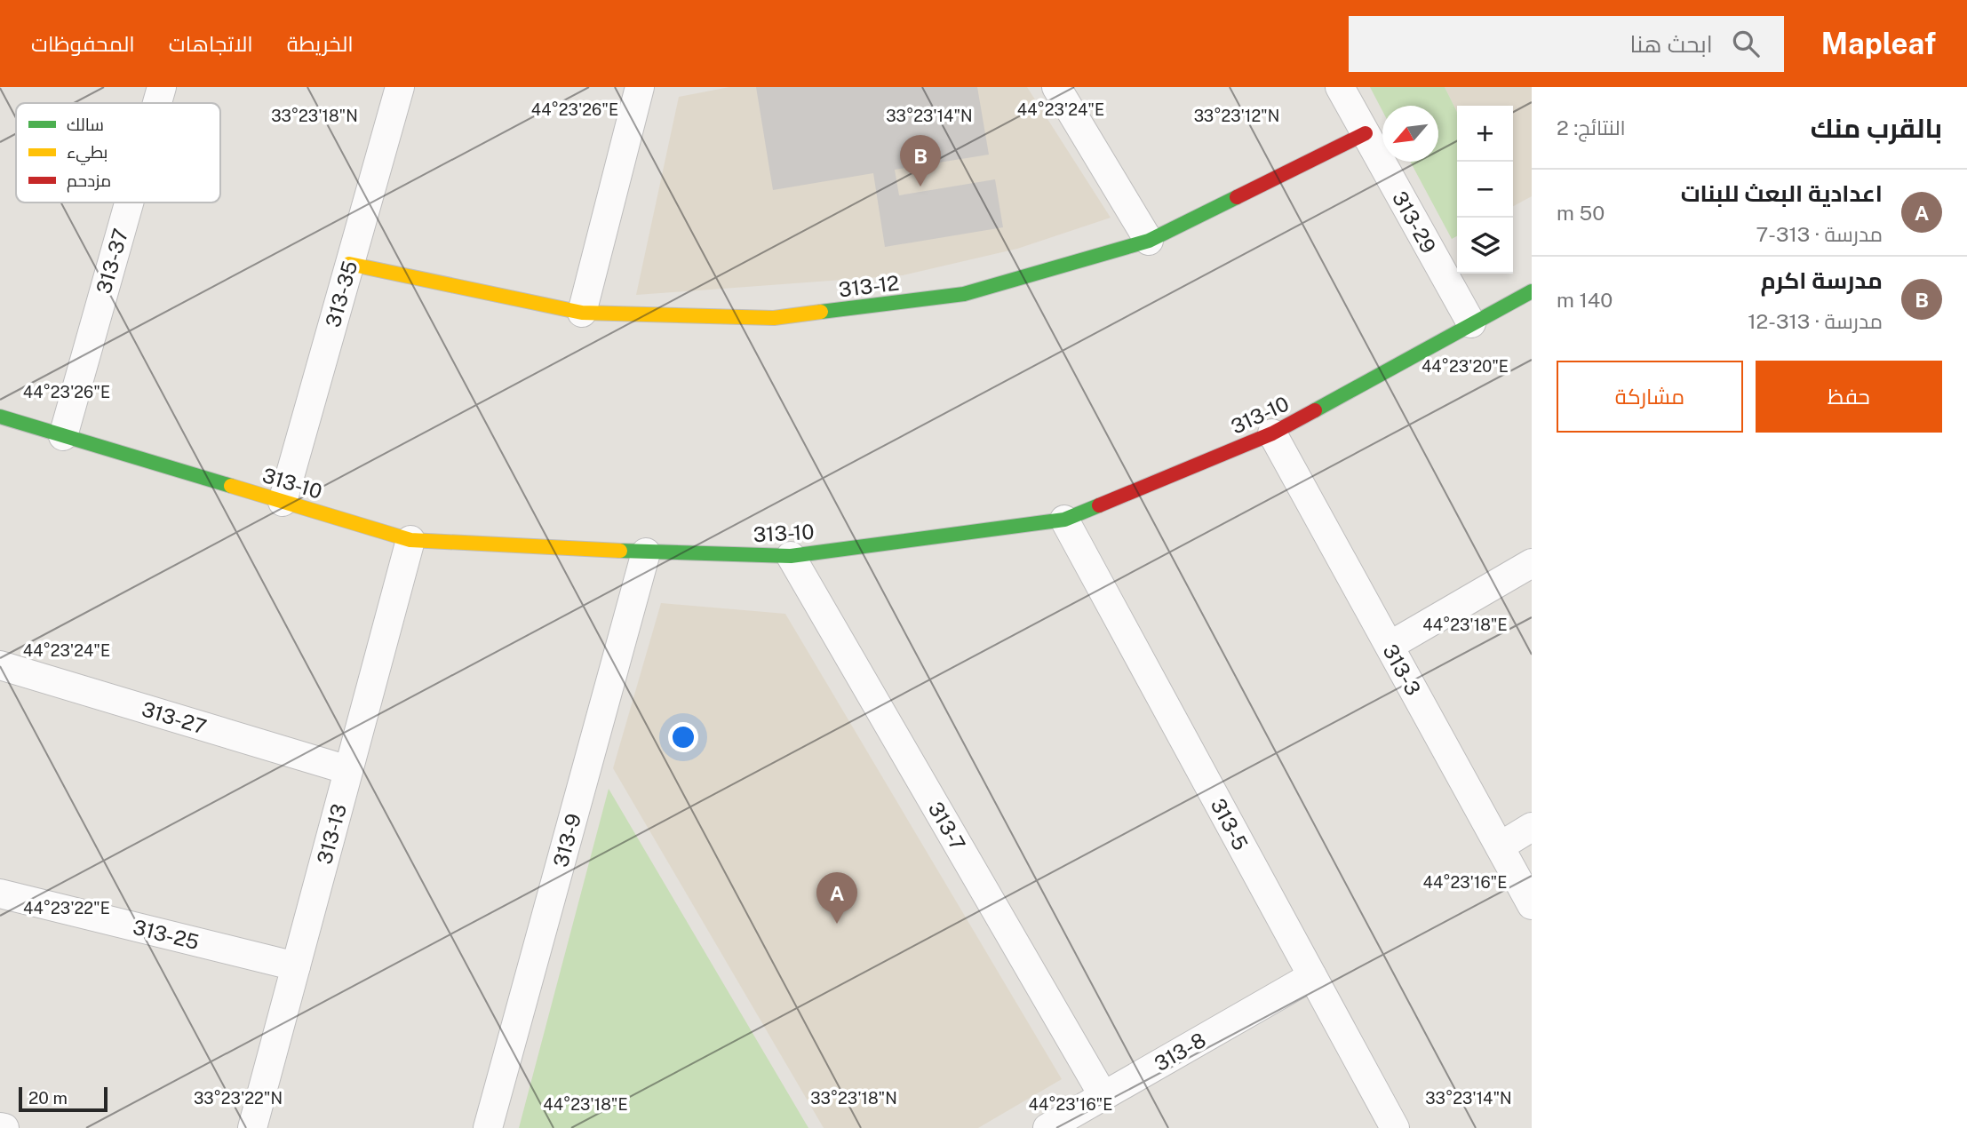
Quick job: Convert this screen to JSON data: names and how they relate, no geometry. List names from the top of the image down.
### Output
{
  "streets": {
    "street": [
      "313-29",
      "313-37",
      "313-12",
      "313-35",
      "313-10",
      "313-3",
      "313-27",
      "313-5",
      "313-7",
      "313-13",
      "313-9",
      "313-25",
      "313-8"
    ]
  },
  "crossings": [
    ["313-29", "313-12"],
    ["313-29", "313-10"],
    ["313-37", "313-10"],
    ["313-12", "313-35"],
    ["313-35", "313-10"],
    ["313-10", "313-3"],
    ["313-10", "313-5"],
    ["313-10", "313-7"],
    ["313-10", "313-13"],
    ["313-10", "313-9"],
    ["313-27", "313-13"],
    ["313-5", "313-8"],
    ["313-7", "313-8"],
    ["313-13", "313-25"]
  ],
  "legend": ["سالك", "بطيء", "مزدحم"],
  "scale_bar": "20 m",
  "north": "bottom left",
  "page": {
    "header": "Mapleaf",
    "search": "ابحث هنا",
    "nav": ["الخريطة", "الاتجاهات", "المحفوظات"],
    "heading": ["بالقرب منك", "النتائج: 2"],
    "map_buttons": ["+", "−"],
    "pins": ["B", "A"],
    "list": [
      {
        "mark": "A",
        "name": "اعدادية البعث للبنات",
        "note": "مدرسة · 313-7",
        "value": "50 m"
      },
      {
        "mark": "B",
        "name": "مدرسة اكرم",
        "note": "مدرسة · 313-12",
        "value": "140 m"
      }
    ],
    "buttons": ["حفظ", "مشاركة"],
    "scale": "20 m"
  },
  "coordinates": [
    "44°23'26\"E",
    "44°23'24\"E",
    "33°23'18\"N",
    "33°23'14\"N",
    "33°23'12\"N",
    "44°23'20\"E",
    "44°23'18\"E",
    "44°23'16\"E",
    "44°23'22\"E",
    "33°23'22\"N"
  ]
}
